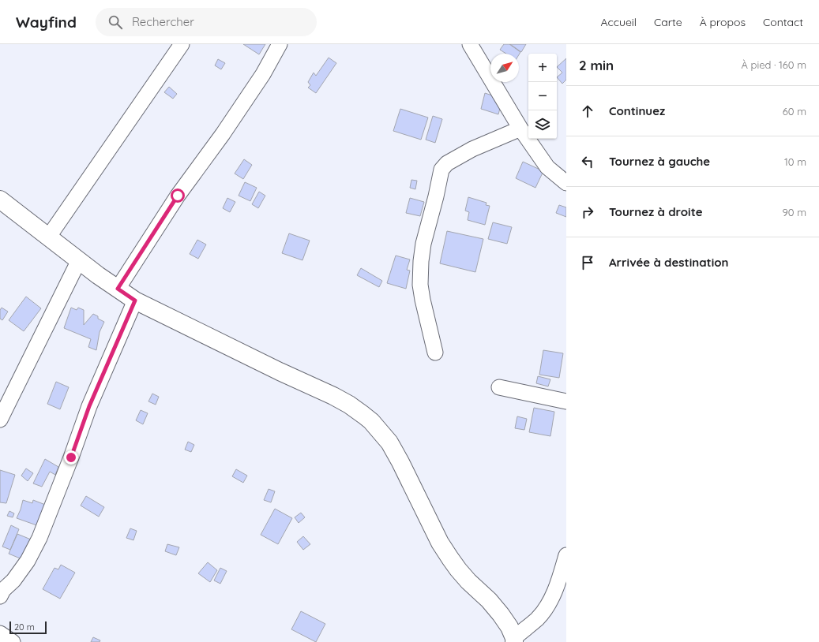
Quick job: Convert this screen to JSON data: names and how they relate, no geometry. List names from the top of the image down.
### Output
{
  "scale_bar": "20 m",
  "north": "top right",
  "page": {
    "header": "Wayfind",
    "search": "Rechercher",
    "nav": [
      "Accueil",
      "Carte",
      "À propos",
      "Contact"
    ],
    "heading": ["2 min", "À pied · 160 m"],
    "map_buttons": ["+", "−"],
    "list": [
      ["Continuez", "60 m"],
      ["Tournez à gauche", "10 m"],
      ["Tournez à droite", "90 m"],
      "Arrivée à destination"
    ],
    "scale": "20 m"
  }
}
